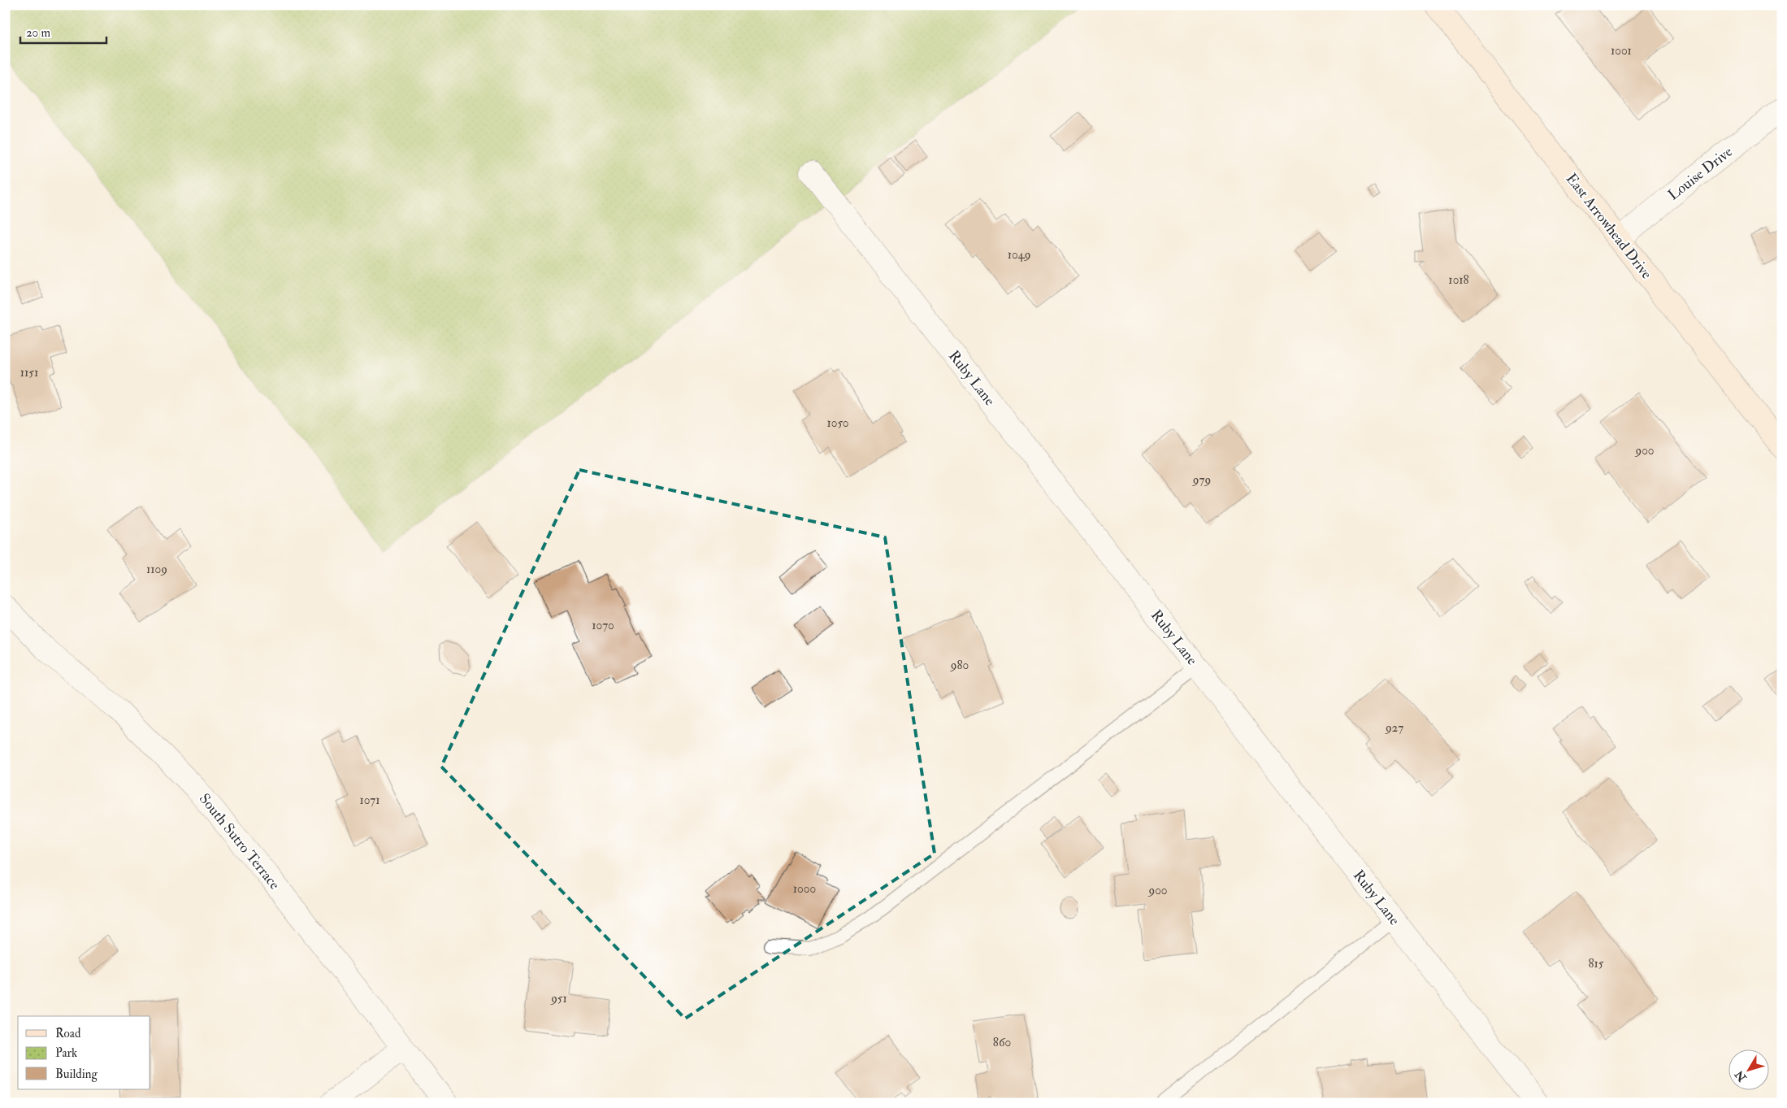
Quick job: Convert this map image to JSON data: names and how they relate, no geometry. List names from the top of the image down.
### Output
{
  "streets": {
    "street": [
      "Louise Drive",
      "East Arrowhead Drive",
      "Ruby Lane",
      "South Sutro Terrace"
    ]
  },
  "crossings": [
    ["Louise Drive", "East Arrowhead Drive"]
  ],
  "house_numbers": [
    "1001",
    "1049",
    "1018",
    "1151",
    "1050",
    "900",
    "979",
    "1109",
    "1070",
    "980",
    "927",
    "1071",
    "1000",
    "900",
    "815",
    "951",
    "860"
  ],
  "legend": ["Road", "Park", "Building"],
  "scale_bar": "20 m",
  "north": "bottom left"
}
